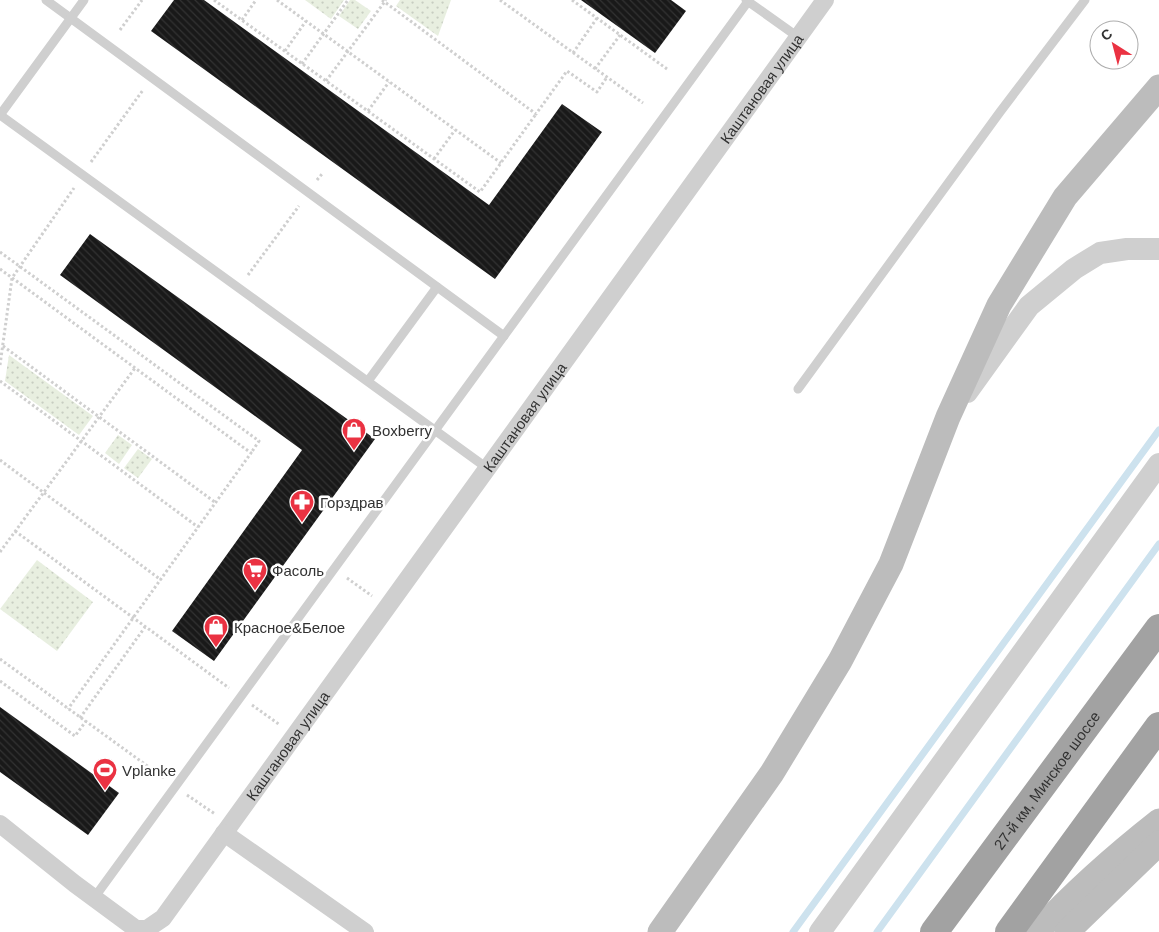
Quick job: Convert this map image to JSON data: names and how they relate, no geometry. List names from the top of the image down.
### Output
{
  "streets": {
    "highway": ["27-й км, Минское шоссе"],
    "street": ["Каштановая улица"]
  },
  "places": {
    "shop": ["Boxberry", "Красное&Белое"],
    "pharmacy": ["Горздрав"],
    "supermarket": ["Фасоль"],
    "sports": ["Vplanke"]
  },
  "north": "top left"
}
